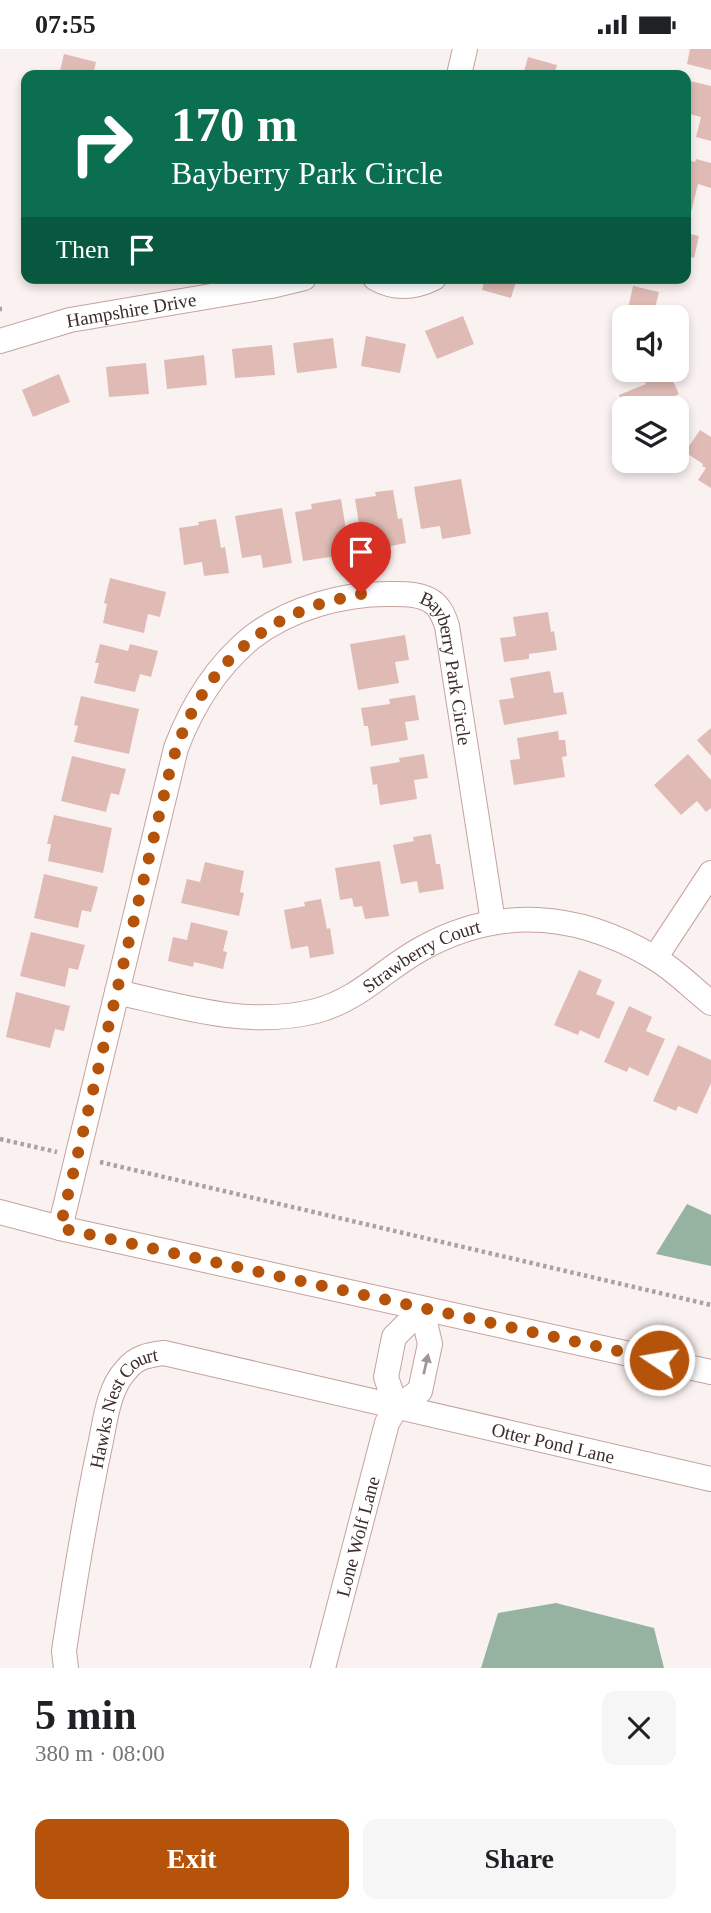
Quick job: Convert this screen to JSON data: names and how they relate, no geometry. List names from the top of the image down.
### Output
{
  "streets": {
    "street": [
      "Hampshire Drive",
      "Bayberry Park Circle",
      "Strawberry Court",
      "Hawks Nest Court",
      "Otter Pond Lane",
      "Lone Wolf Lane"
    ]
  },
  "crossings": [
    ["Bayberry Park Circle", "Strawberry Court"],
    ["Hawks Nest Court", "Otter Pond Lane"],
    ["Hawks Nest Court", "Lone Wolf Lane"],
    ["Otter Pond Lane", "Lone Wolf Lane"]
  ],
  "page": {
    "status": "07:55",
    "turn": ["170 m", "Bayberry Park Circle"],
    "then": "Then",
    "heading": ["5 min", "380 m · 08:00"],
    "buttons": ["Exit", "Share"]
  }
}
